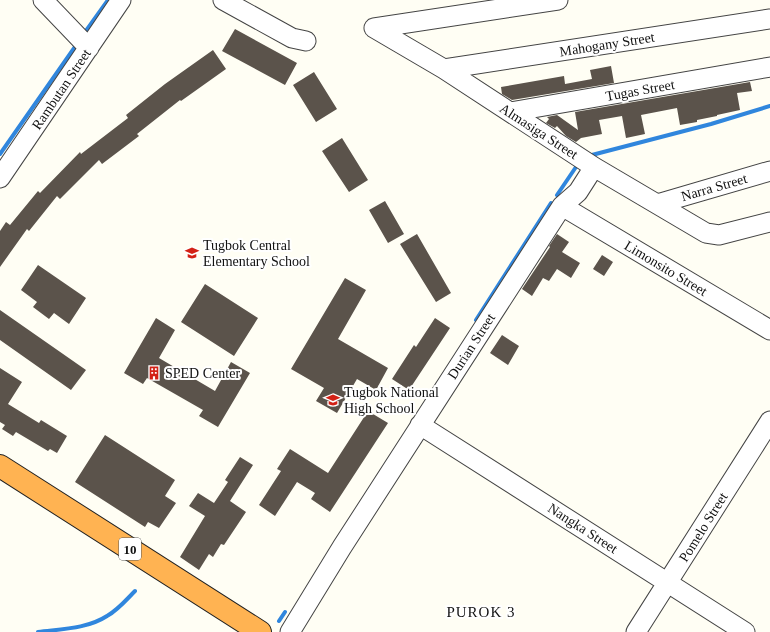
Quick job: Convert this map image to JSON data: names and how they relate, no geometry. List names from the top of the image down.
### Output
{
  "streets": {
    "highway": ["10"],
    "street": [
      "Mahogany Street",
      "Rambutan Street",
      "Tugas Street",
      "Almasiga Street",
      "Narra Street",
      "Limonsito Street",
      "Durian Street",
      "Pomelo Street",
      "Nangka Street"
    ]
  },
  "crossings": [
    ["Mahogany Street", "Almasiga Street"],
    ["Tugas Street", "Almasiga Street"],
    ["Almasiga Street", "Narra Street"],
    ["Almasiga Street", "Durian Street"],
    ["Limonsito Street", "Durian Street"],
    ["Durian Street", "Nangka Street"],
    ["Pomelo Street", "Nangka Street"]
  ],
  "districts": ["PUROK 3"],
  "places": {
    "school or university": ["Tugbok Central Elementary School", "Tugbok National High School"],
    "building": ["SPED Center"]
  }
}
